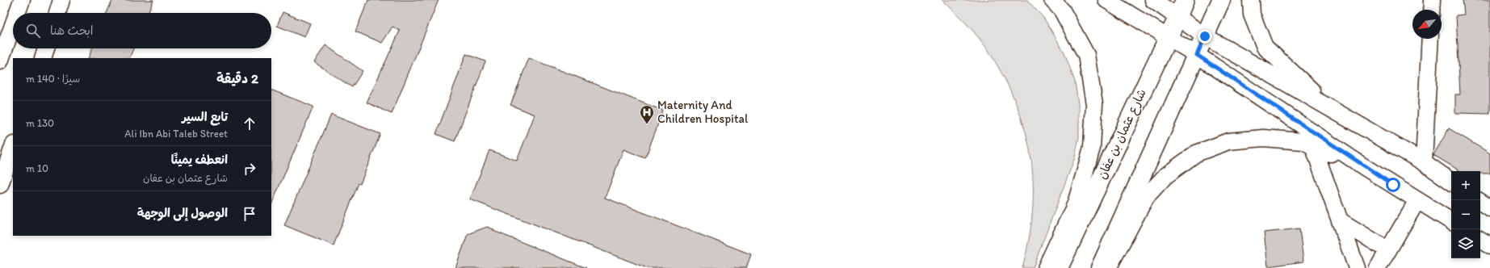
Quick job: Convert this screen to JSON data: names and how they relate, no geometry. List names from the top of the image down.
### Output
{
  "streets": {
    "main road": ["شارع عثمان بن عفان"]
  },
  "places": {
    "hospital": ["Maternity And Children Hospital"]
  },
  "north": "bottom left",
  "page": {
    "search": "ابحث هنا",
    "heading": ["2 دقيقة", "سيرًا · 140 m"],
    "list": [
      ["تابع السير", "Ali Ibn Abi Taleb Street", "130 m"],
      ["انعطف يمينًا", "شارع عثمان بن عفان", "10 m"],
      "الوصول إلى الوجهة"
    ],
    "map_buttons": ["+", "−"]
  }
}
